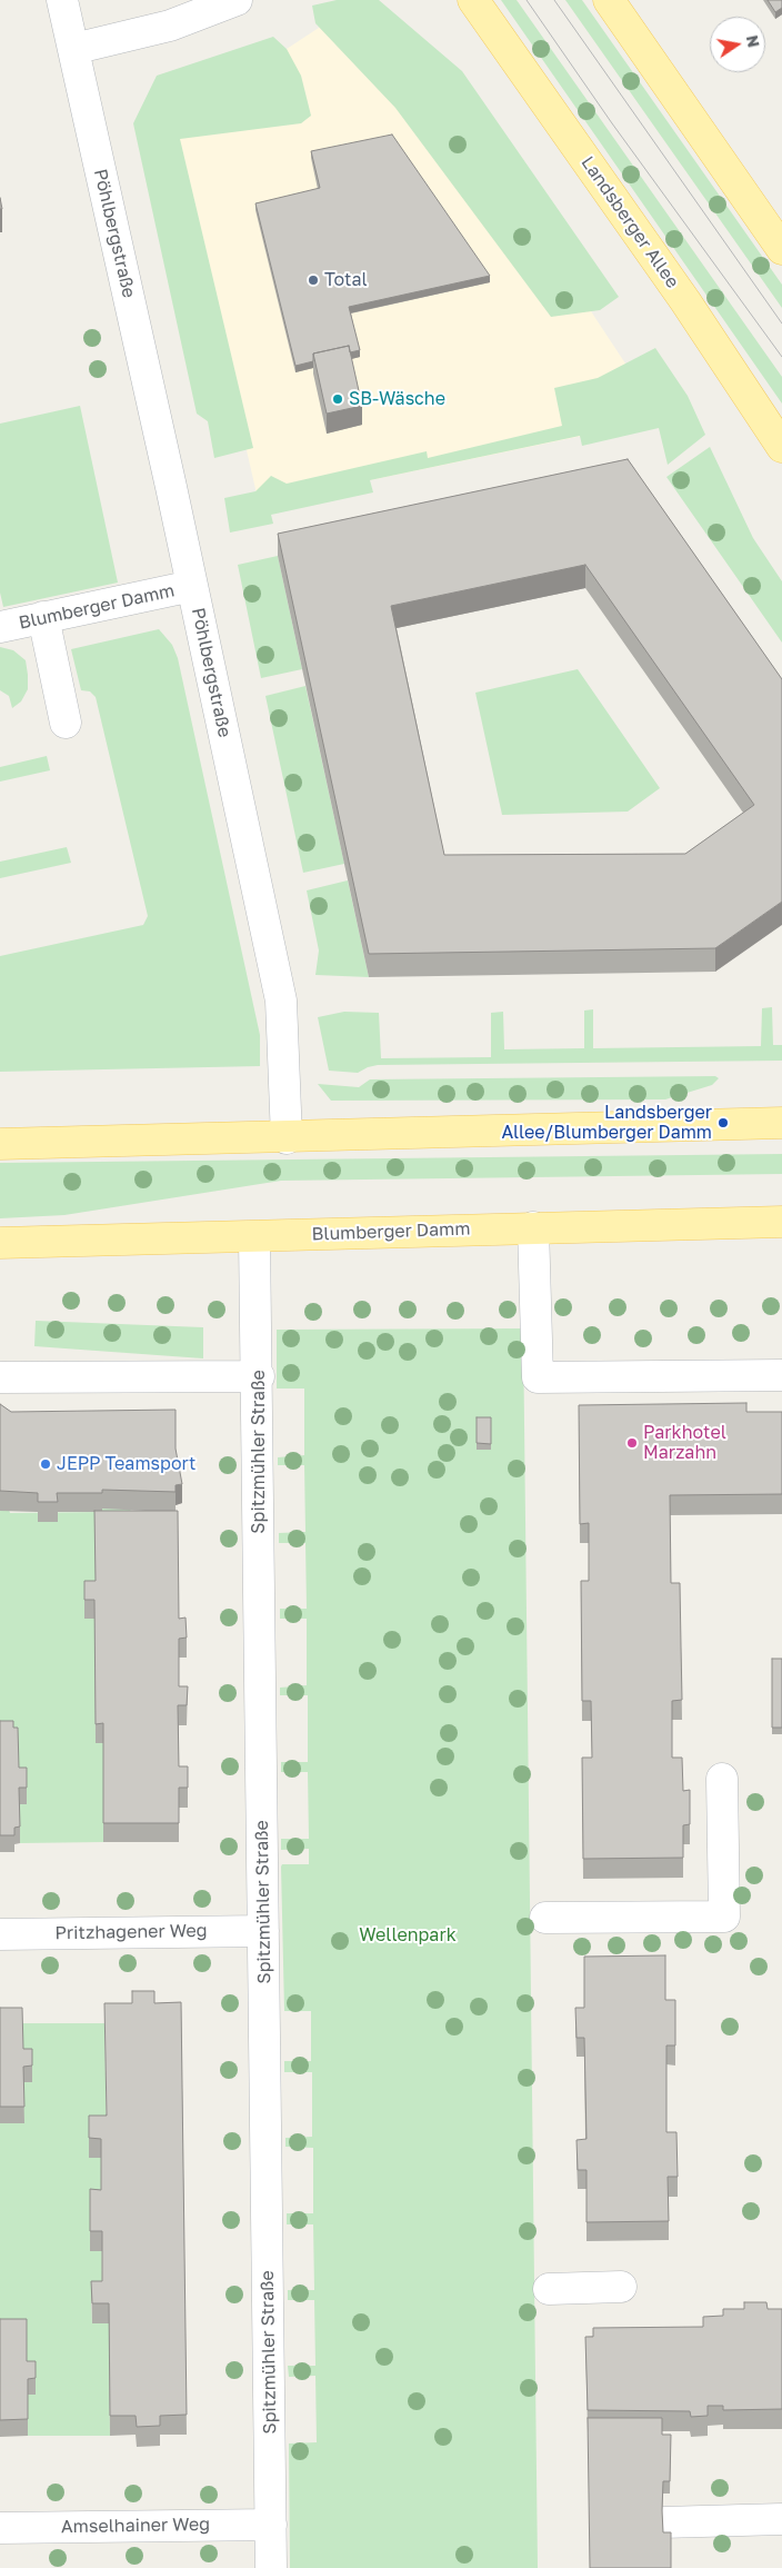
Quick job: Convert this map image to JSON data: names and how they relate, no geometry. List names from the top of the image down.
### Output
{
  "streets": {
    "main road": ["Landsberger Allee", "Blumberger Damm"],
    "street": [
      "Pöhlbergstraße",
      "Spitzmühler Straße",
      "Pritzhagener Weg",
      "Amselhainer Weg"
    ]
  },
  "crossings": [
    ["Pöhlbergstraße", "Blumberger Damm"],
    ["Blumberger Damm", "Spitzmühler Straße"],
    ["Spitzmühler Straße", "Pritzhagener Weg"],
    ["Spitzmühler Straße", "Amselhainer Weg"]
  ],
  "parks": ["Wellenpark"],
  "places": [
    "Total",
    "SB-Wäsche",
    "Landsberger Allee/Blumberger Damm",
    "Parkhotel Marzahn",
    "JEPP Teamsport"
  ],
  "north": "right"
}
